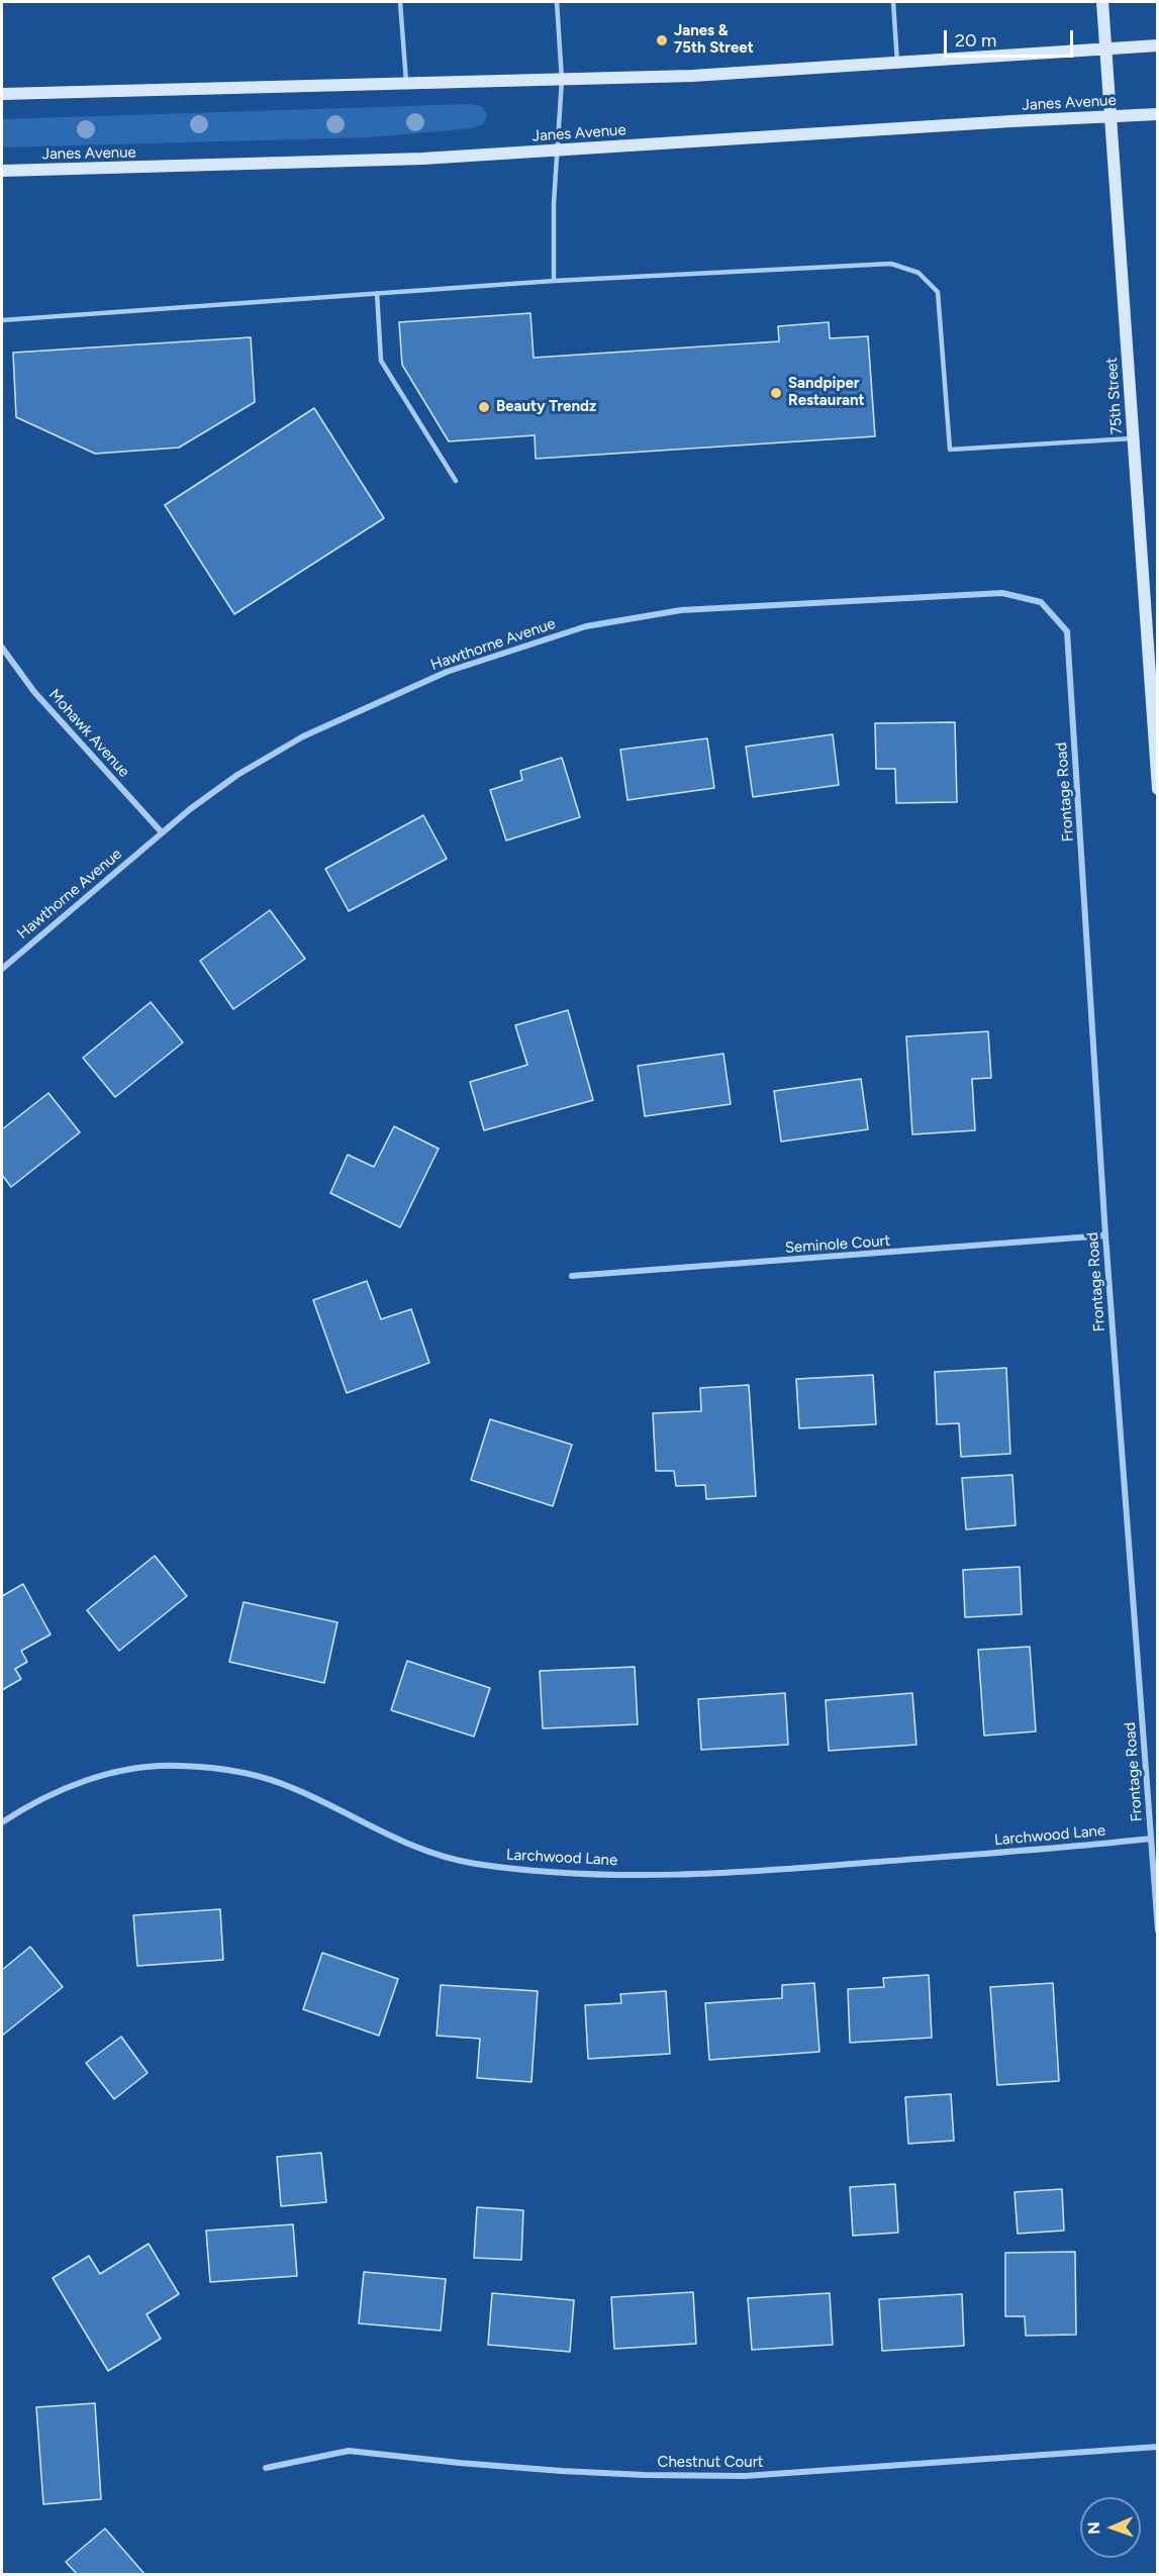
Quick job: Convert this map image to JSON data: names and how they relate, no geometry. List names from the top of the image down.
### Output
{
  "streets": {
    "street": [
      "Janes Avenue",
      "75th Street",
      "Hawthorne Avenue",
      "Mohawk Avenue",
      "Frontage Road",
      "Seminole Court",
      "Larchwood Lane",
      "Chestnut Court"
    ]
  },
  "crossings": [
    ["Janes Avenue", "75th Street"],
    ["Hawthorne Avenue", "Mohawk Avenue"],
    ["Hawthorne Avenue", "Frontage Road"],
    ["Frontage Road", "Seminole Court"],
    ["Frontage Road", "Larchwood Lane"]
  ],
  "places": ["Janes & 75th Street", "Sandpiper Restaurant", "Beauty Trendz"],
  "scale_bar": "20 m",
  "north": "left"
}
